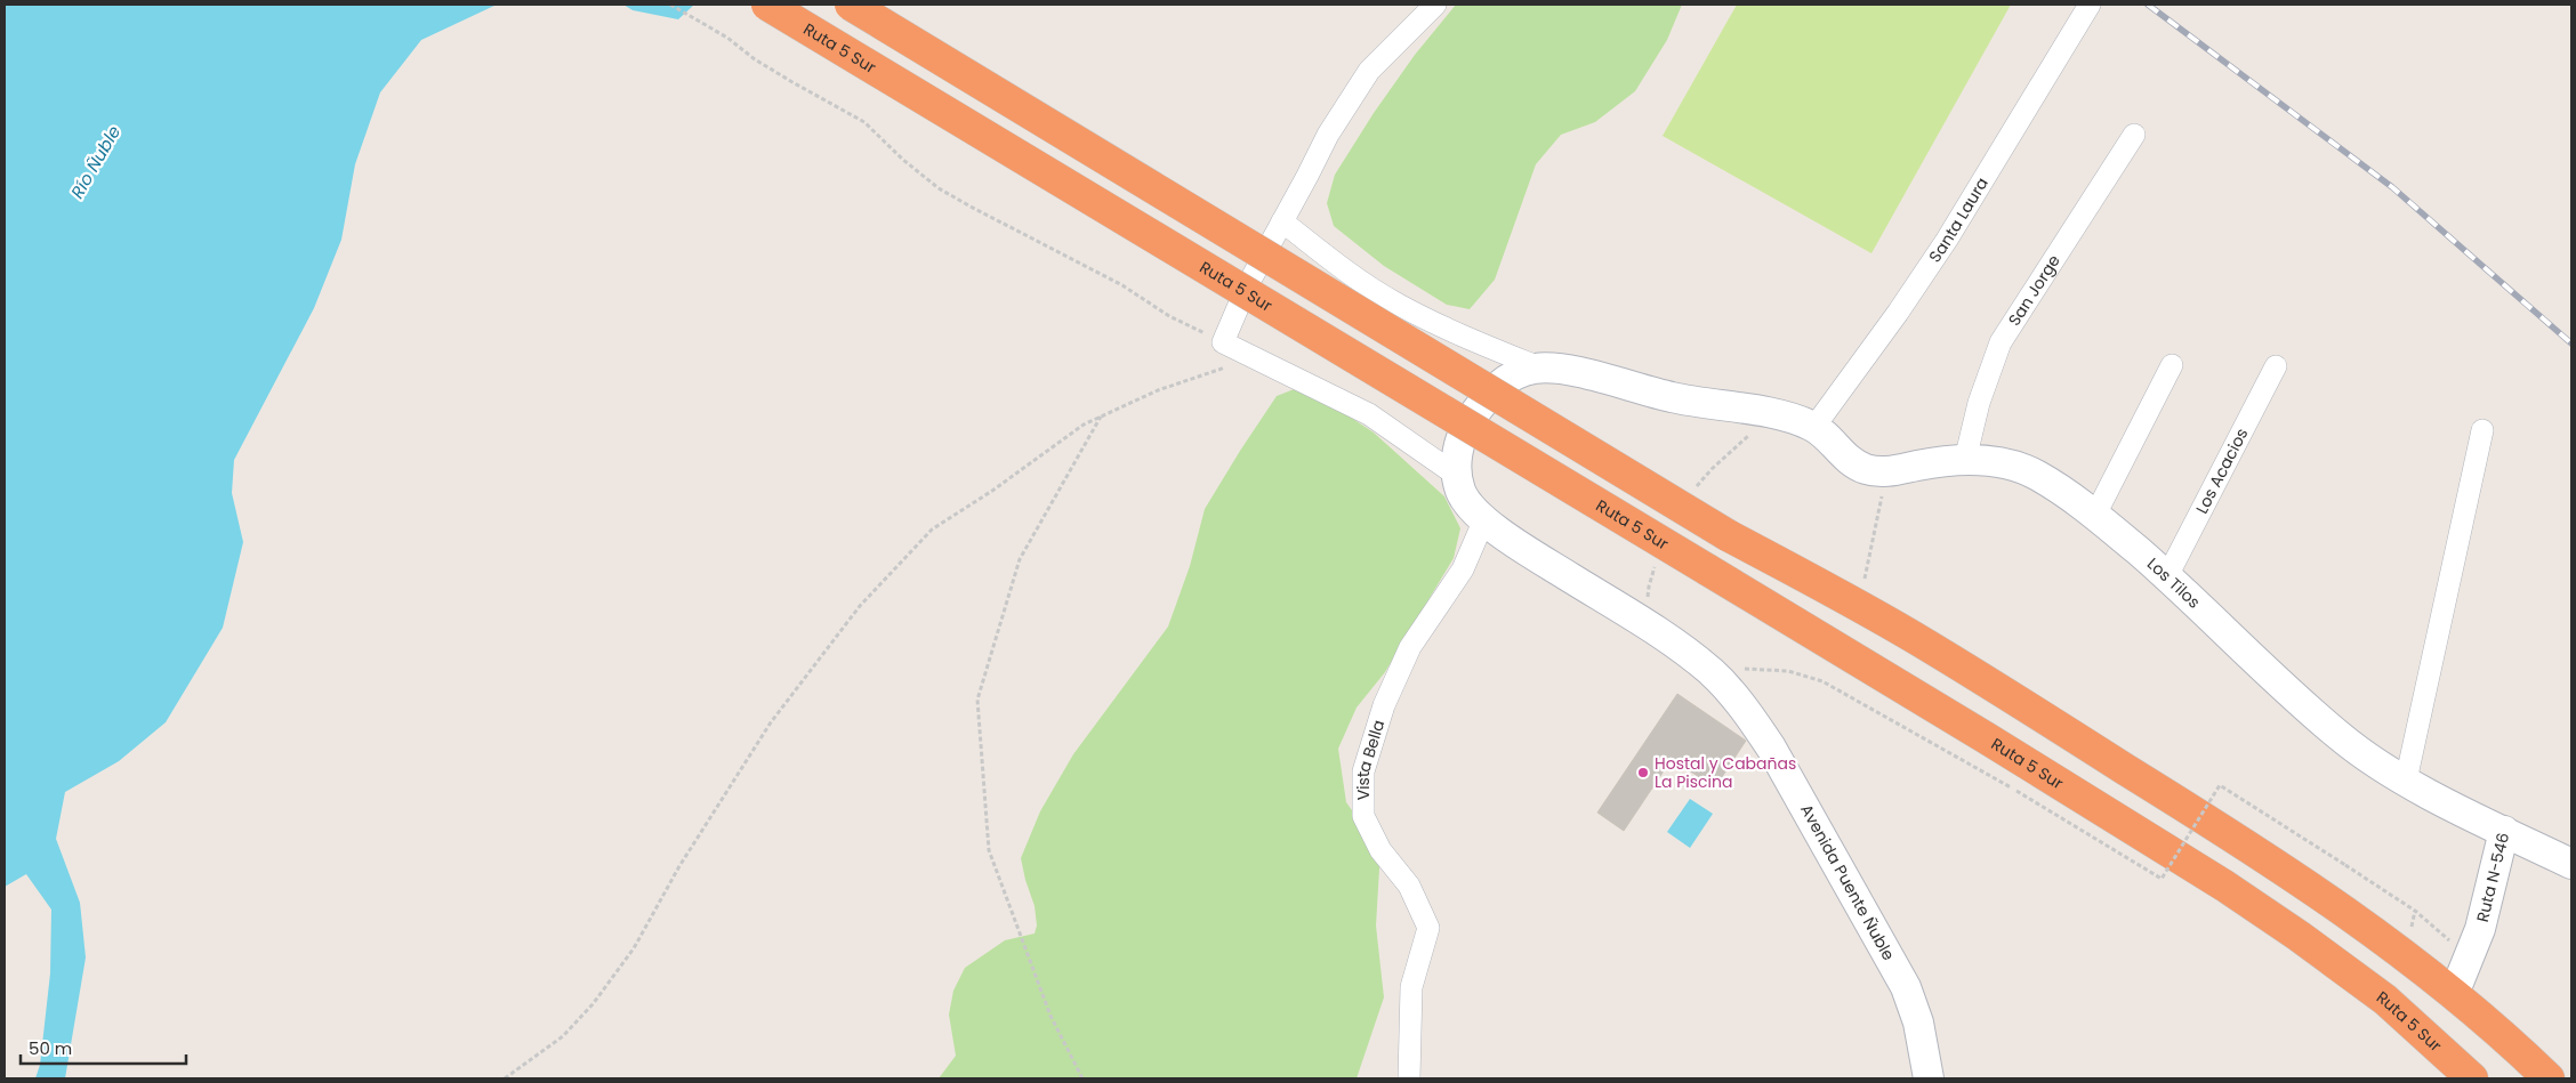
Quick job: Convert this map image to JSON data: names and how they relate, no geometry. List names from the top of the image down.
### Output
{
  "streets": {
    "highway": ["Ruta 5 Sur"],
    "street": [
      "Santa Laura",
      "San Jorge",
      "Los Acacios",
      "Los Tilos",
      "Vista Bella",
      "Ruta N-546",
      "Avenida Puente Ñuble"
    ]
  },
  "crossings": [
    ["Santa Laura", "Los Tilos"],
    ["San Jorge", "Los Tilos"],
    ["Los Acacios", "Los Tilos"],
    ["Los Tilos", "Ruta N-546"],
    ["Vista Bella", "Avenida Puente Ñuble"]
  ],
  "water": ["Río Ñuble"],
  "places": ["Hostal y Cabañas La Piscina"],
  "scale_bar": "50 m"
}
